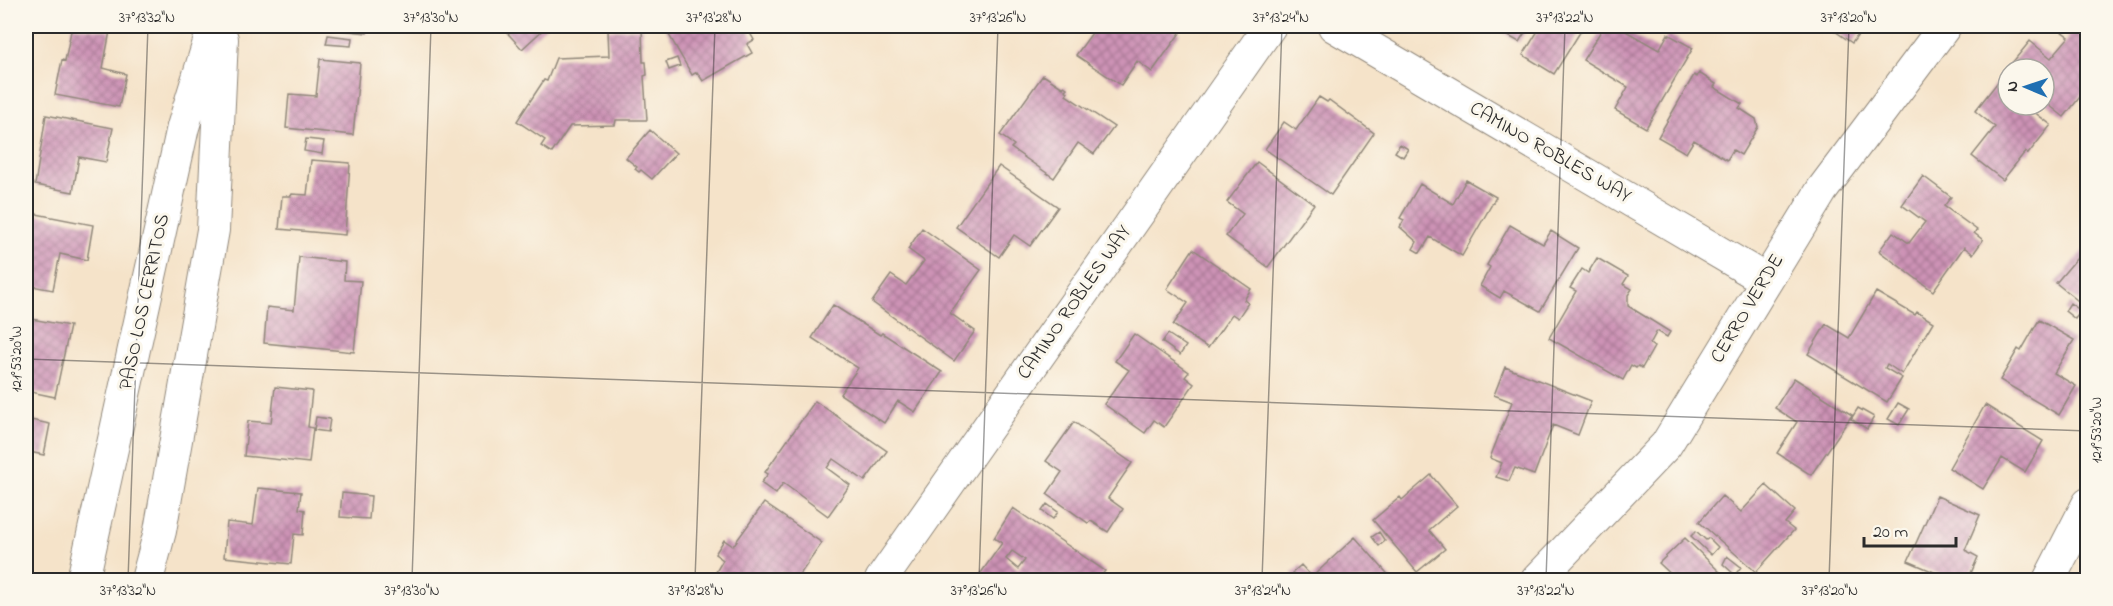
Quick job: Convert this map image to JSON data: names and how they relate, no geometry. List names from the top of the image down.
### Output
{
  "streets": {
    "street": ["CAMINO ROBLES WAY", "PASO LOS CERRITOS", "CERRO VERDE"]
  },
  "crossings": [
    ["CAMINO ROBLES WAY", "CERRO VERDE"]
  ],
  "scale_bar": "20 m",
  "north": "left",
  "coordinates": [
    "37°13'32\"N",
    "37°13'30\"N",
    "37°13'28\"N",
    "37°13'26\"N",
    "37°13'24\"N",
    "37°13'22\"N",
    "37°13'20\"N",
    "121°53'20\"W"
  ]
}
